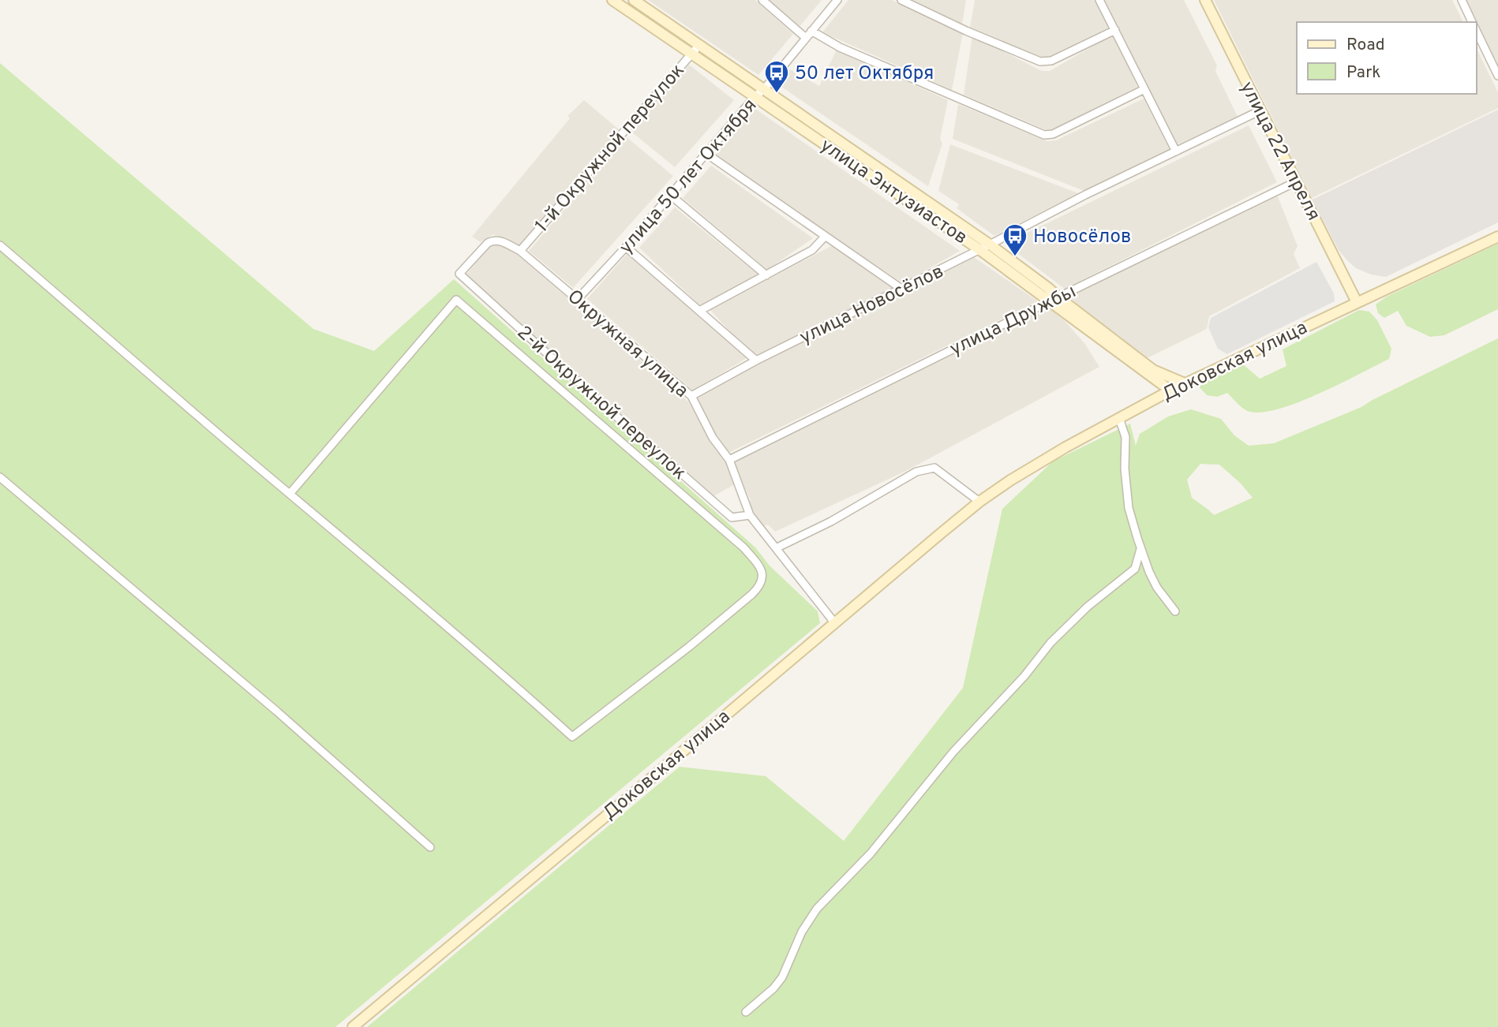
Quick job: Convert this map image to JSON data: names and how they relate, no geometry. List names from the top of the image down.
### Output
{
  "streets": {
    "main road": ["улица 22 Апреля", "улица Энтузиастов", "Доковская улица"],
    "street": [
      "1-й Окружной переулок",
      "улица 50 лет Октября",
      "улица Новосёлов",
      "улица Дружбы",
      "Окружная улица",
      "2-й Окружной переулок"
    ]
  },
  "crossings": [
    ["1-й Окружной переулок", "улица Энтузиастов"],
    ["1-й Окружной переулок", "Окружная улица"],
    ["улица 22 Апреля", "улица Новосёлов"],
    ["улица 22 Апреля", "улица Дружбы"],
    ["улица 22 Апреля", "Доковская улица"],
    ["улица 50 лет Октября", "улица Энтузиастов"],
    ["улица 50 лет Октября", "Окружная улица"],
    ["улица Энтузиастов", "улица Новосёлов"],
    ["улица Энтузиастов", "улица Дружбы"],
    ["улица Энтузиастов", "Доковская улица"],
    ["улица Новосёлов", "Окружная улица"],
    ["улица Дружбы", "Окружная улица"],
    ["Окружная улица", "Доковская улица"],
    ["Окружная улица", "2-й Окружной переулок"]
  ],
  "places": {
    "bus stop": ["50 лет Октября", "Новосёлов"]
  },
  "legend": ["Road", "Park"]
}
